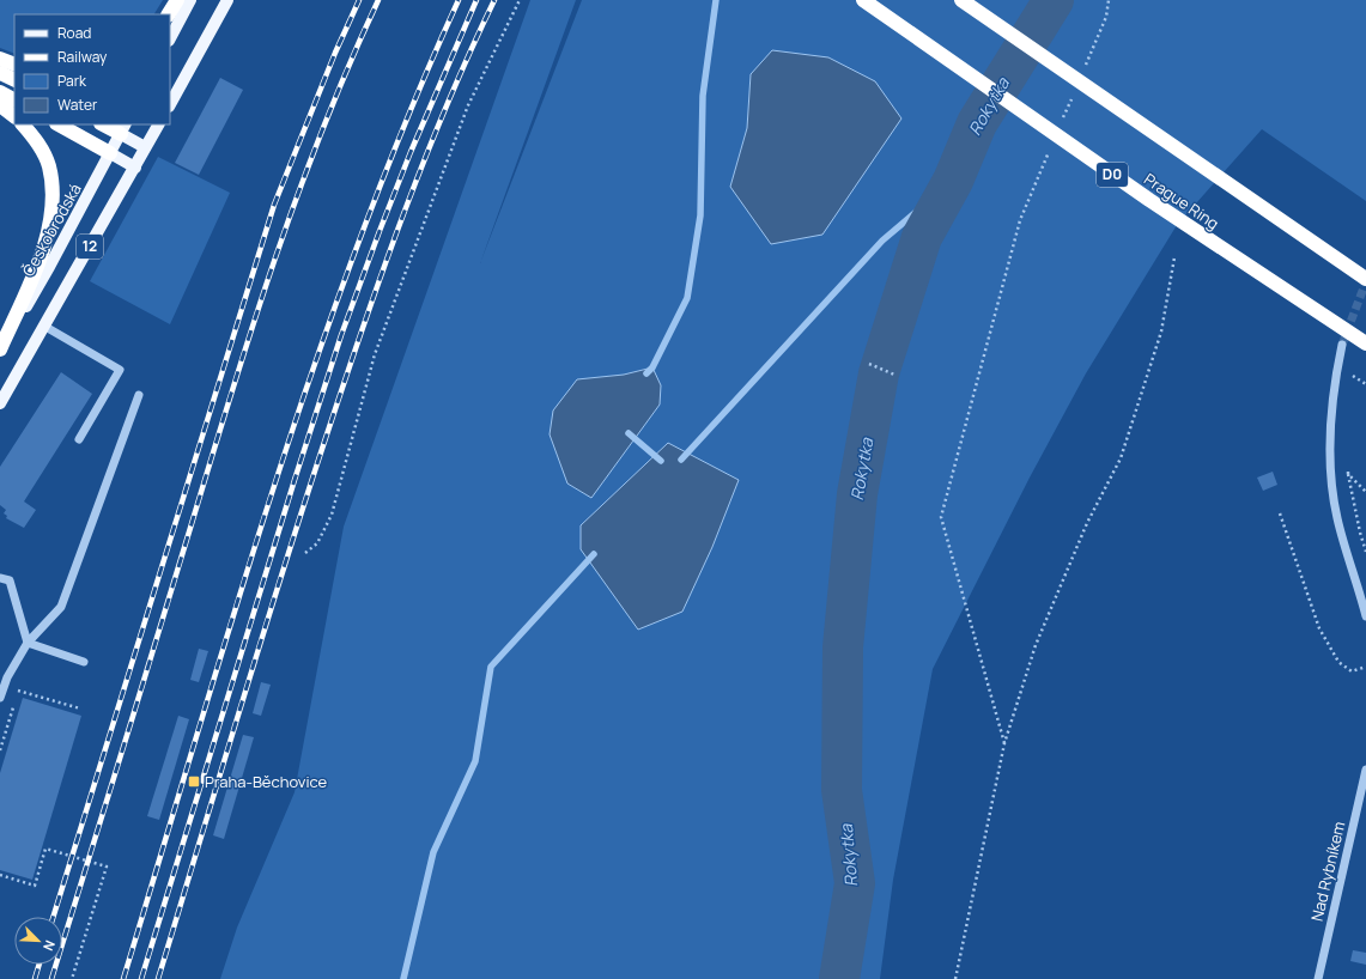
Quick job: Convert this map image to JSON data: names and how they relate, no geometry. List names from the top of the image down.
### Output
{
  "streets": {
    "highway": ["D0", "Prague Ring"],
    "main road": ["Českobrodská", "12"],
    "street": ["Nad Rybníkem"]
  },
  "water": ["Rokytka"],
  "places": {
    "transit": ["Praha-Běchovice"]
  },
  "legend": [
    "Road",
    "Railway",
    "Park",
    "Water"
  ],
  "north": "bottom right"
}
